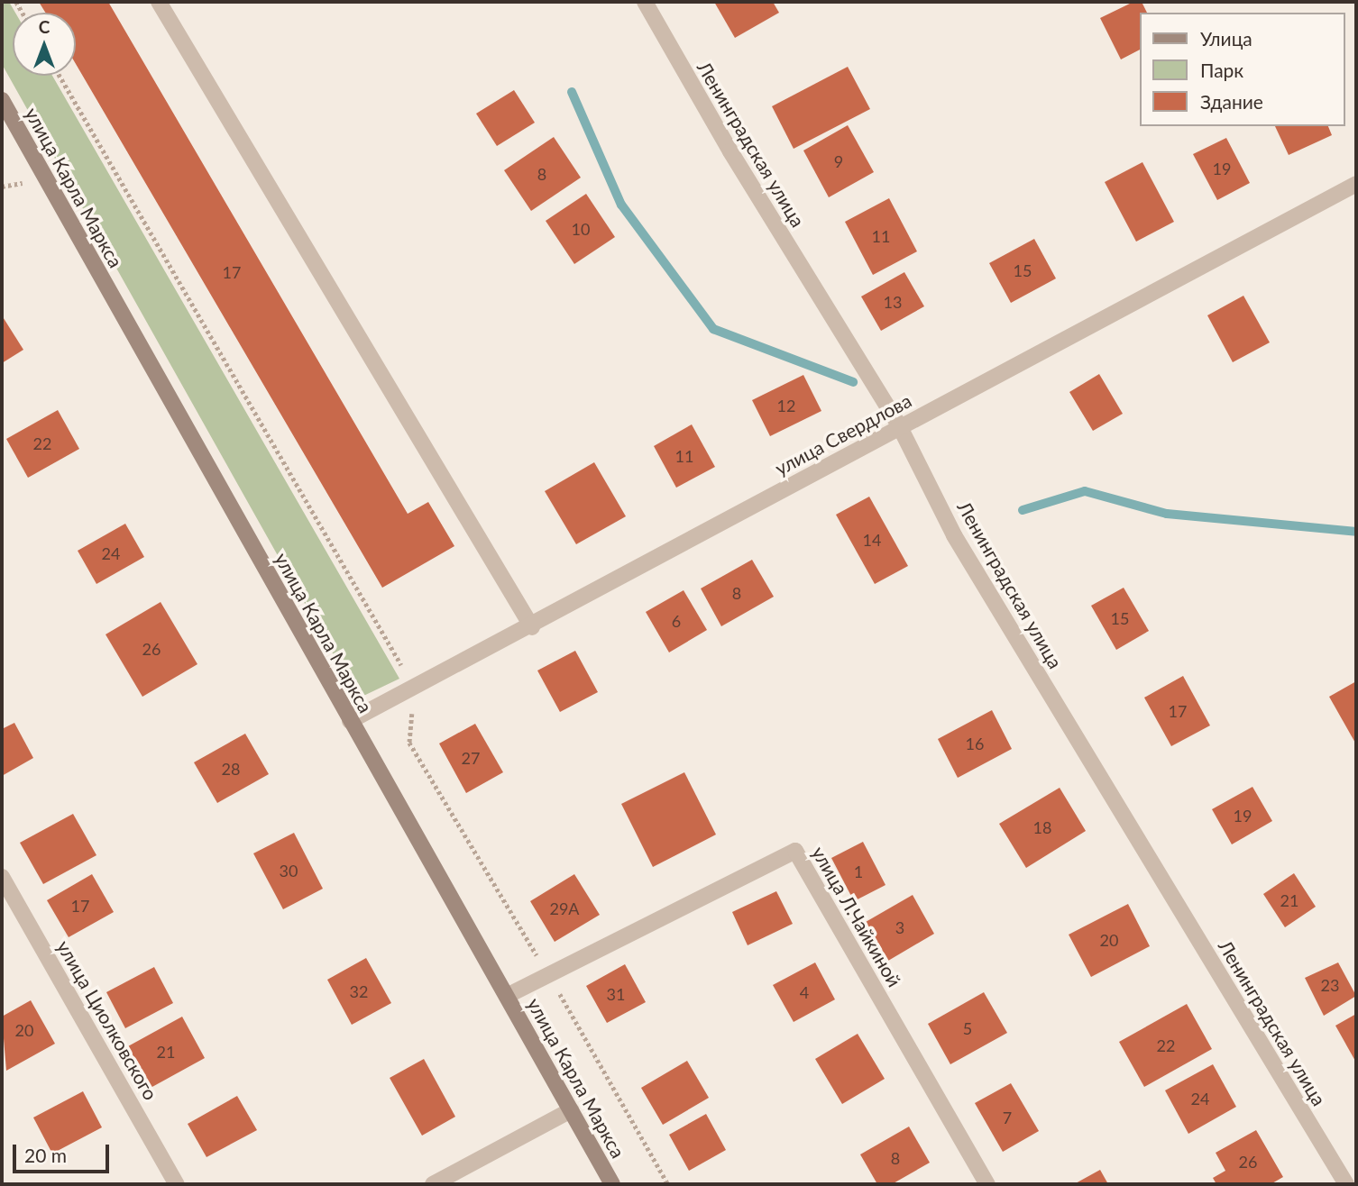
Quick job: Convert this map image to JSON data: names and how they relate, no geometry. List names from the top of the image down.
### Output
{
  "streets": {
    "street": [
      "Ленинградская улица",
      "улица Карла Маркса",
      "улица Свердлова",
      "улица Л.Чайкиной",
      "улица Циолковского"
    ]
  },
  "crossings": [
    ["Ленинградская улица", "улица Свердлова"],
    ["улица Карла Маркса", "улица Свердлова"],
    ["улица Карла Маркса", "улица Л.Чайкиной"]
  ],
  "house_numbers": [
    "9",
    "19",
    "8",
    "10",
    "11",
    "15",
    "17",
    "13",
    "12",
    "22",
    "11",
    "14",
    "24",
    "8",
    "15",
    "6",
    "26",
    "17",
    "16",
    "27",
    "28",
    "19",
    "18",
    "30",
    "1",
    "21",
    "17",
    "29А",
    "3",
    "20",
    "23",
    "32",
    "4",
    "31",
    "5",
    "20",
    "22",
    "21",
    "24",
    "7",
    "8",
    "26"
  ],
  "legend": ["Улица", "Парк", "Здание"],
  "scale_bar": "20 m",
  "north": "top"
}
